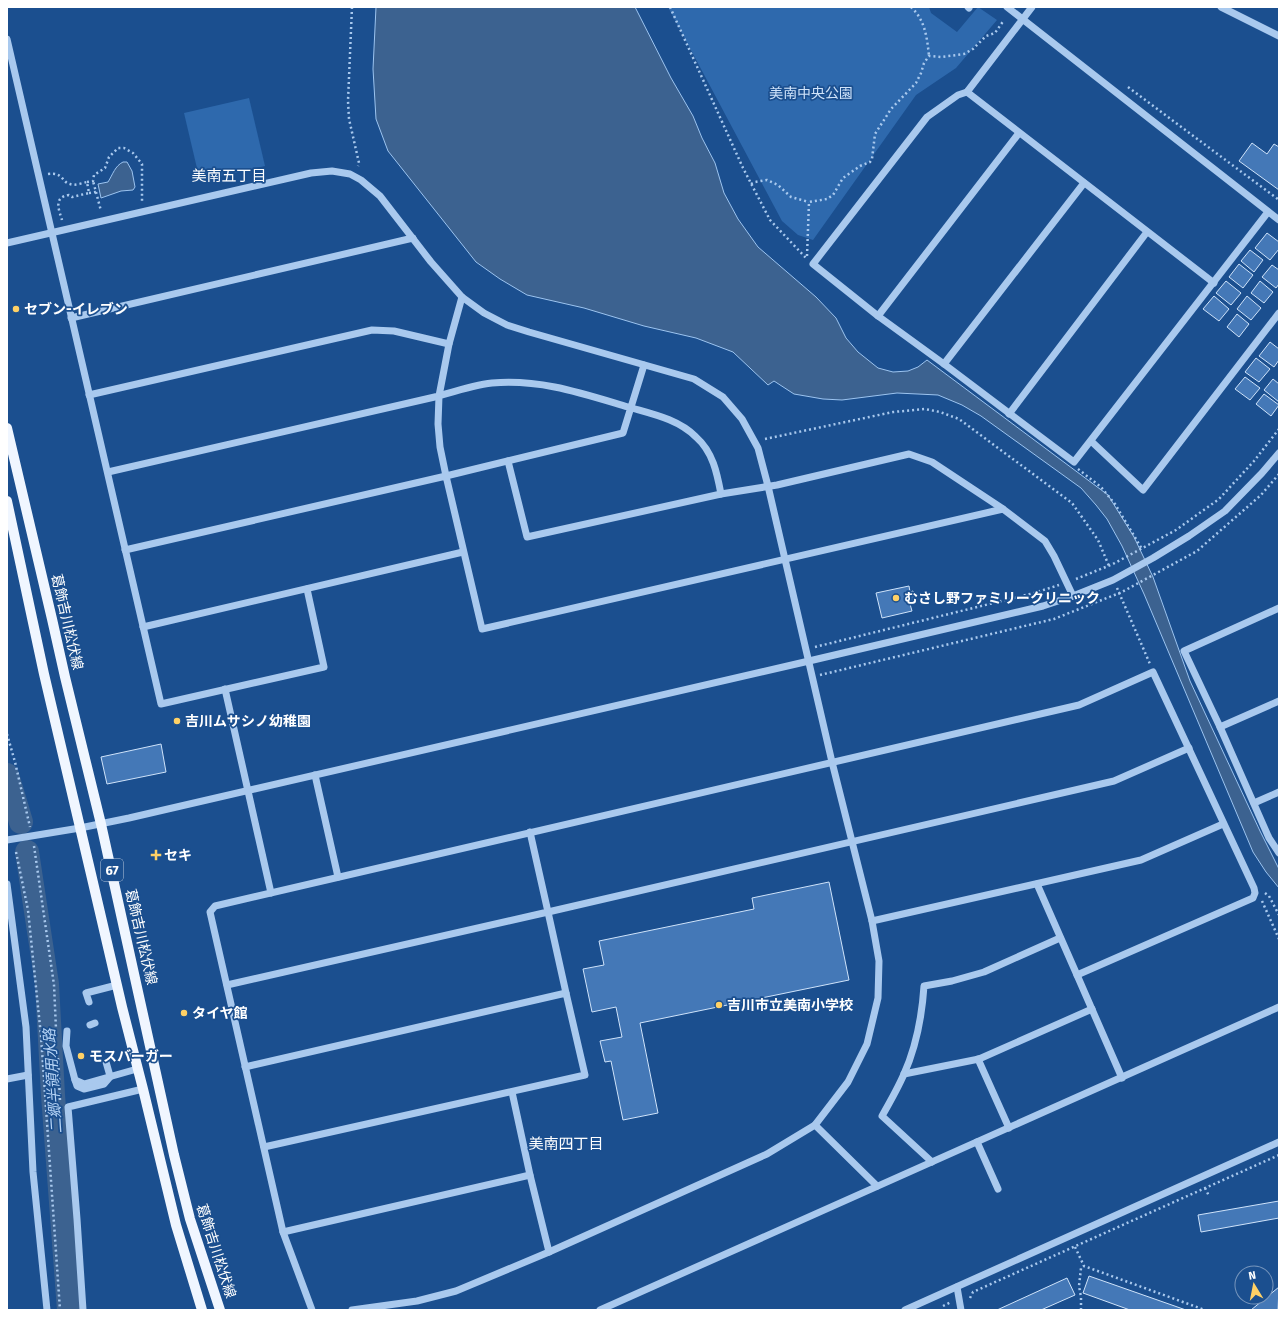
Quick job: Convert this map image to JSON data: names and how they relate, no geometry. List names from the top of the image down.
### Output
{
  "streets": {
    "main road": ["葛飾吉川松伏線", "67"]
  },
  "districts": ["美南五丁目", "美南四丁目"],
  "water": ["二郷半領用水路"],
  "parks": ["美南中央公園"],
  "places": {
    "other": [
      "セブン-イレブン",
      "むさし野ファミリークリニック",
      "吉川ムサシノ幼稚園",
      "吉川市立美南小学校",
      "タイヤ館",
      "モスバーガー"
    ],
    "health": ["セキ"]
  },
  "north": "top"
}
